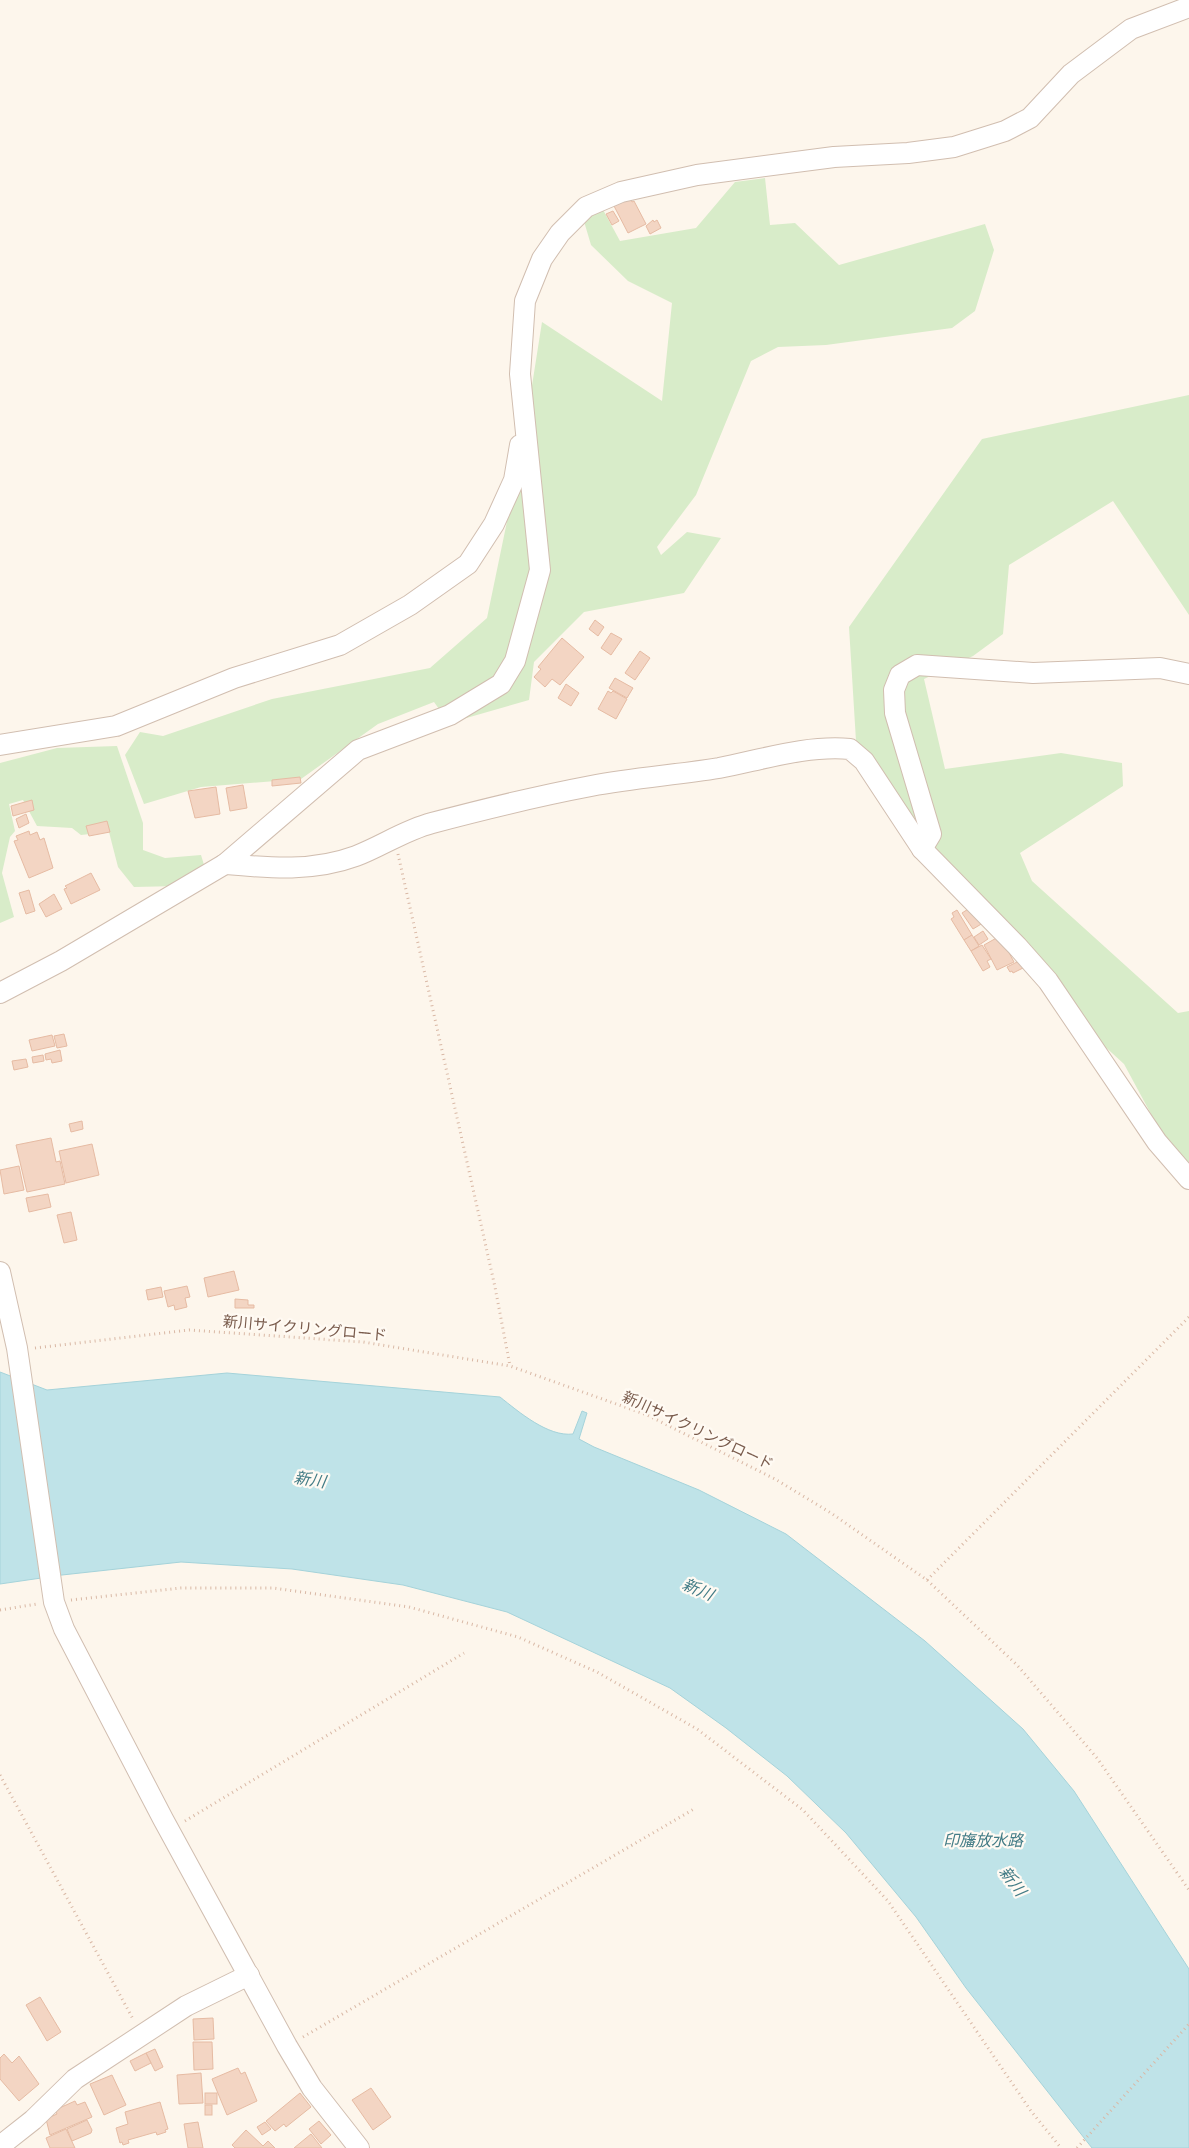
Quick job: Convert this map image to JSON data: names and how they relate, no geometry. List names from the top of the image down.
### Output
{
  "streets": {
    "path": ["新川サイクリングロード"]
  },
  "water": ["新川", "印旛放水路"]
}
